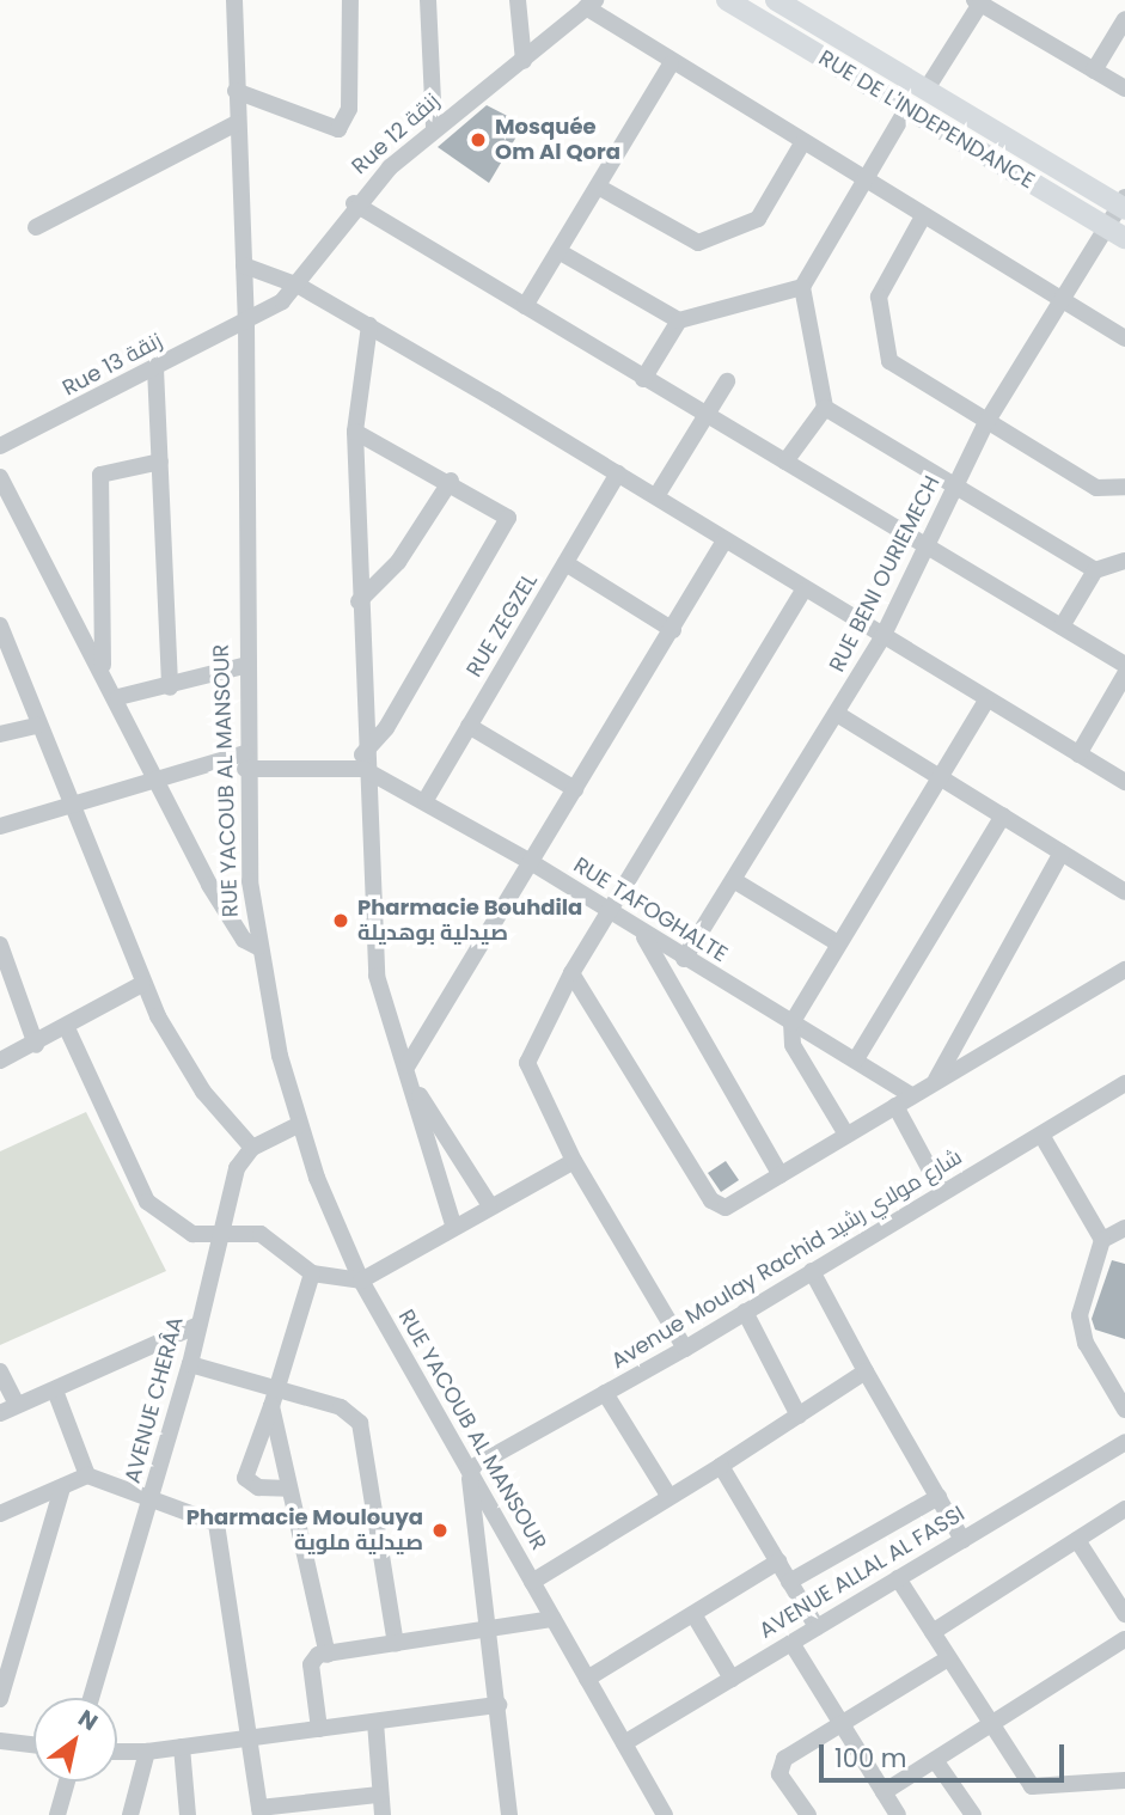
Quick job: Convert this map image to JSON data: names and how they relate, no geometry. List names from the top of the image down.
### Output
{
  "streets": {
    "main road": ["RUE DE L'INDEPENDANCE"],
    "street": [
      "Rue 12 زنقة",
      "Rue 13 زنقة",
      "RUE BENI OURIEMECH",
      "RUE ZEGZEL",
      "RUE YACOUB AL MANSOUR",
      "RUE TAFOGHALTE",
      "Avenue Moulay Rachid شارع مولاي رشيد",
      "AVENUE CHERÂA",
      "AVENUE ALLAL AL FASSI"
    ]
  },
  "crossings": [
    ["RUE DE L'INDEPENDANCE", "RUE BENI OURIEMECH"],
    ["Rue 12 زنقة", "Rue 13 زنقة"],
    ["Rue 12 زنقة", "RUE YACOUB AL MANSOUR"],
    ["Rue 13 زنقة", "RUE YACOUB AL MANSOUR"],
    ["RUE BENI OURIEMECH", "RUE TAFOGHALTE"],
    ["RUE ZEGZEL", "RUE TAFOGHALTE"],
    ["RUE YACOUB AL MANSOUR", "Avenue Moulay Rachid شارع مولاي رشيد"],
    ["RUE YACOUB AL MANSOUR", "AVENUE ALLAL AL FASSI"]
  ],
  "places": ["Mosquée Om Al Qora", "Pharmacie Bouhdila صيدلية بوهديلة", "Pharmacie Moulouya صيدلية ملوية"],
  "scale_bar": "100 m",
  "north": "top right"
}
